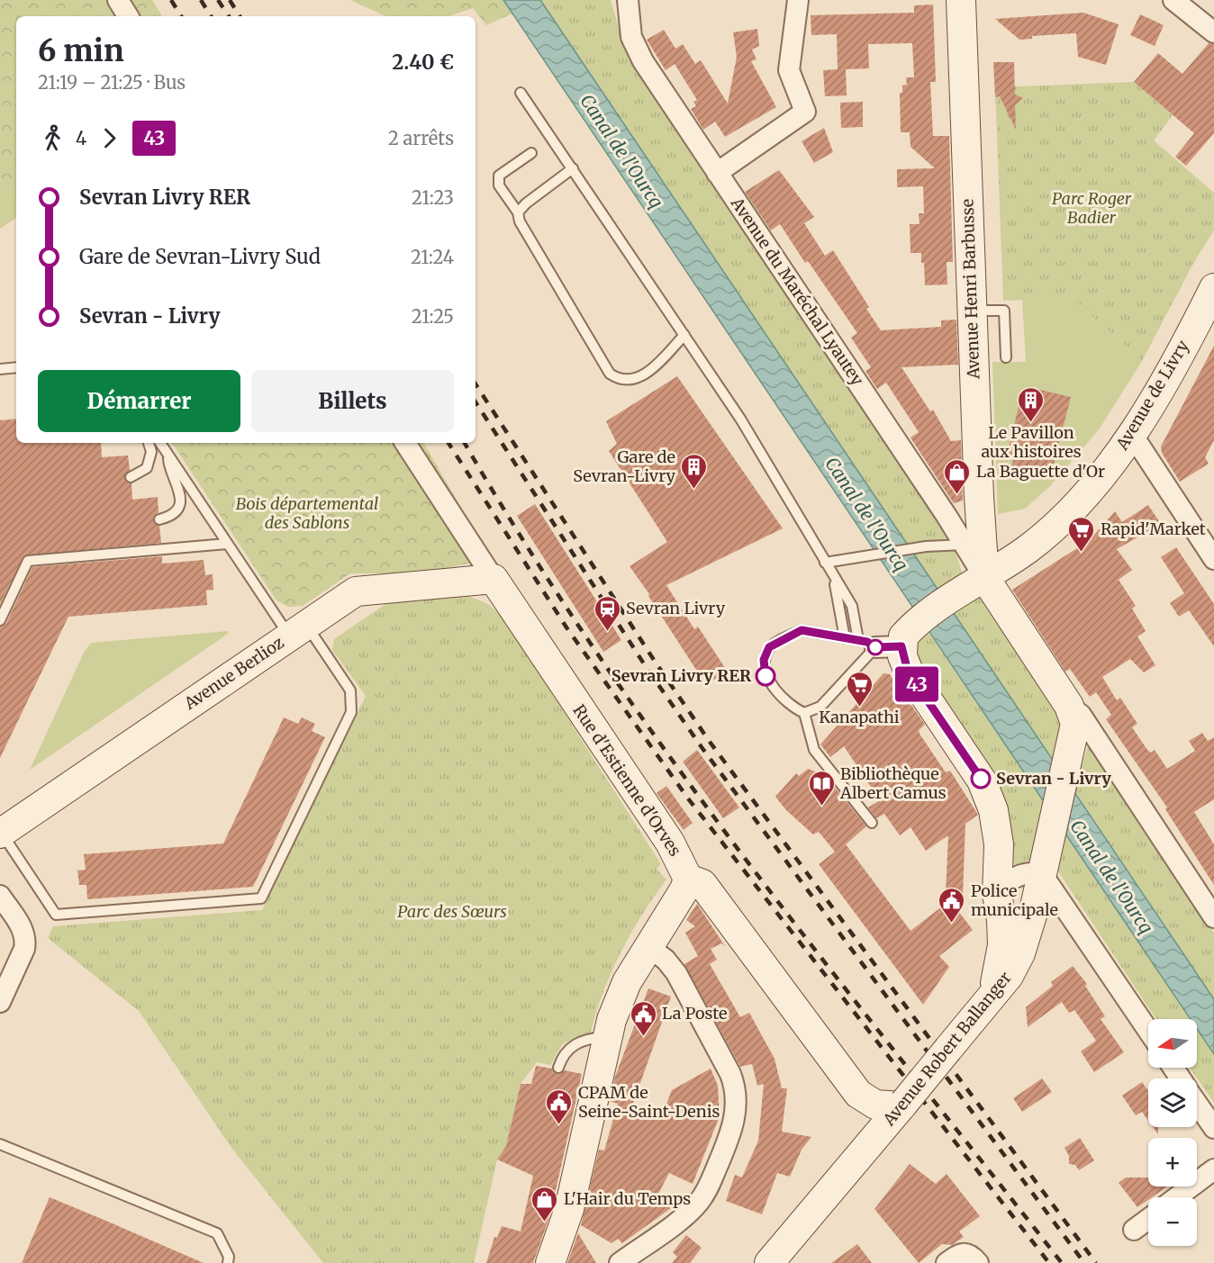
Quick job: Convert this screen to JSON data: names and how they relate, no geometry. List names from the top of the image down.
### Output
{
  "streets": {
    "street": [
      "Avenue Henri Barbusse",
      "Avenue du Maréchal Lyautey",
      "Avenue de Livry",
      "Avenue Berlioz",
      "Rue d'Estienne d'Orves",
      "Avenue Robert Ballanger"
    ]
  },
  "crossings": [
    ["Avenue Henri Barbusse", "Avenue du Maréchal Lyautey"],
    ["Avenue Henri Barbusse", "Avenue de Livry"],
    ["Avenue du Maréchal Lyautey", "Avenue de Livry"],
    ["Avenue Berlioz", "Rue d'Estienne d'Orves"],
    ["Rue d'Estienne d'Orves", "Avenue Robert Ballanger"]
  ],
  "water": ["Canal de l'Ourcq"],
  "parks": ["Parc Roger Badier", "Bois départemental des Sablons", "Parc des Sœurs"],
  "places": {
    "building": ["Le Pavillon aux histoires", "Gare de Sevran-Livry"],
    "shop": ["La Baguette d'Or", "L'Hair du Temps"],
    "supermarket": ["Rapid'Market", "Kanapathi"],
    "station": ["Sevran Livry"],
    "other": ["Sevran Livry RER", "Sevran - Livry"],
    "library": ["Bibliothèque Albert Camus"],
    "public building": ["Police municipale", "La Poste", "CPAM de Seine-Saint-Denis"]
  },
  "lines": ["bus line 43"],
  "north": "left",
  "page": {
    "on_map": "43",
    "heading": ["6 min", "21:19 – 21:25 · Bus", "2.40 €"],
    "legs": ["4", "43", "2 arrêts"],
    "list": [
      {
        "name": "Sevran Livry RER",
        "value": "21:23"
      },
      {
        "name": "Gare de Sevran-Livry Sud",
        "value": "21:24"
      },
      {
        "name": "Sevran - Livry",
        "value": "21:25"
      }
    ],
    "buttons": ["Démarrer", "Billets"],
    "map_buttons": ["+", "−"]
  }
}
